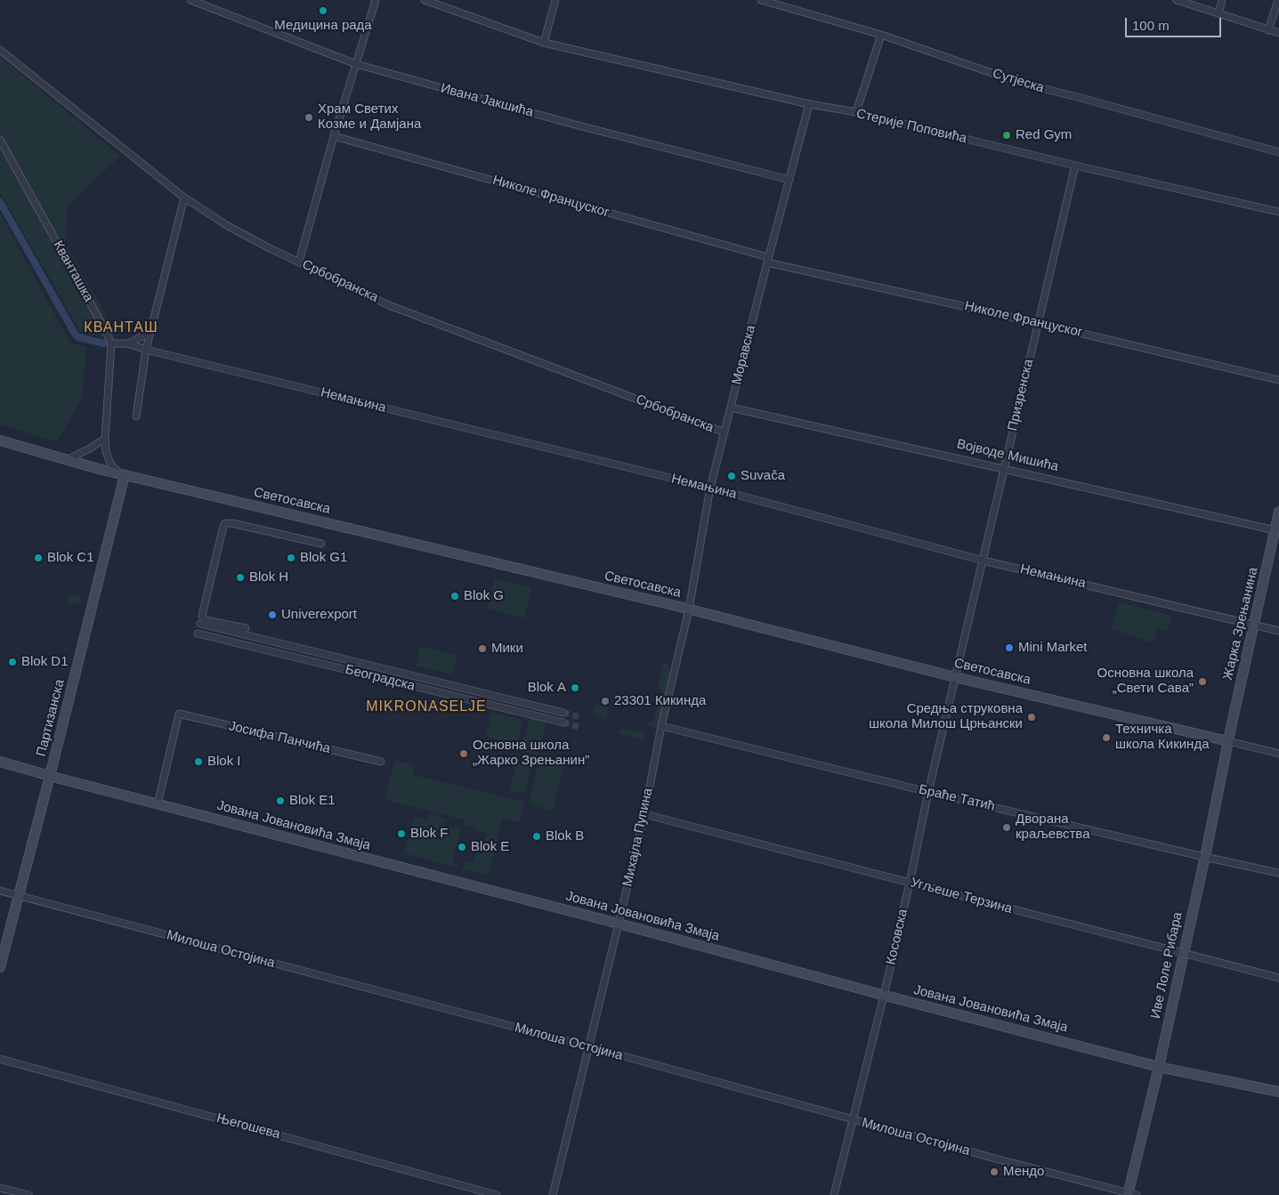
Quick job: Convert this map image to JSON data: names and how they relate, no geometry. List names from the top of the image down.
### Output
{
  "streets": {
    "street": [
      "Сутјеска",
      "Ивана Јакшића",
      "Стерије Поповића",
      "Николе Француског",
      "Кванташка",
      "Србобранска",
      "Моравска",
      "Призренска",
      "Немањина",
      "Војводе Мишића",
      "Светосавска",
      "Жарка Зрењанина",
      "Београдска",
      "Партизанска",
      "Јосифа Панчића",
      "Браће Татић",
      "Јована Јовановића Змаја",
      "Михајла Пупина",
      "Угљеше Терзина",
      "Косовска",
      "Милоша Остојина",
      "Иве Лоле Рибара",
      "Његошева"
    ]
  },
  "crossings": [
    ["Ивана Јакшића", "Моравска"],
    ["Стерије Поповића", "Моравска"],
    ["Стерије Поповића", "Призренска"],
    ["Николе Француског", "Моравска"],
    ["Николе Француског", "Призренска"],
    ["Кванташка", "Немањина"],
    ["Србобранска", "Моравска"],
    ["Моравска", "Немањина"],
    ["Моравска", "Војводе Мишића"],
    ["Моравска", "Светосавска"],
    ["Моравска", "Михајла Пупина"],
    ["Призренска", "Немањина"],
    ["Призренска", "Војводе Мишића"],
    ["Призренска", "Светосавска"],
    ["Призренска", "Косовска"],
    ["Немањина", "Жарка Зрењанина"],
    ["Војводе Мишића", "Жарка Зрењанина"],
    ["Светосавска", "Жарка Зрењанина"],
    ["Светосавска", "Партизанска"],
    ["Светосавска", "Михајла Пупина"],
    ["Светосавска", "Косовска"],
    ["Светосавска", "Иве Лоле Рибара"],
    ["Жарка Зрењанина", "Иве Лоле Рибара"],
    ["Партизанска", "Јована Јовановића Змаја"],
    ["Партизанска", "Милоша Остојина"],
    ["Јосифа Панчића", "Јована Јовановића Змаја"],
    ["Браће Татић", "Михајла Пупина"],
    ["Браће Татић", "Косовска"],
    ["Браће Татић", "Иве Лоле Рибара"],
    ["Јована Јовановића Змаја", "Михајла Пупина"],
    ["Јована Јовановића Змаја", "Косовска"],
    ["Јована Јовановића Змаја", "Иве Лоле Рибара"],
    ["Михајла Пупина", "Угљеше Терзина"],
    ["Михајла Пупина", "Милоша Остојина"],
    ["Угљеше Терзина", "Косовска"],
    ["Угљеше Терзина", "Иве Лоле Рибара"],
    ["Косовска", "Милоша Остојина"],
    ["Милоша Остојина", "Иве Лоле Рибара"]
  ],
  "districts": ["КВАНТАШ", "MIKRONASELJE"],
  "places": [
    "Медицина рада",
    "Храм Светих Козме и Дамјана",
    "Red Gym",
    "Suvača",
    "Blok C1",
    "Blok G1",
    "Blok H",
    "Blok G",
    "Univerexport",
    "Mini Market",
    "Мики",
    "Blok D1",
    "Основна школа „Свети Сава”",
    "Blok A",
    "23301 Кикинда",
    "Средња струковна школа Милош Црњански",
    "Техничка школа Кикинда",
    "Основна школа „Жарко Зрењанин”",
    "Blok I",
    "Blok E1",
    "Дворана краљевства",
    "Blok F",
    "Blok B",
    "Blok E",
    "Мендо"
  ],
  "scale_bar": "100 m"
}
